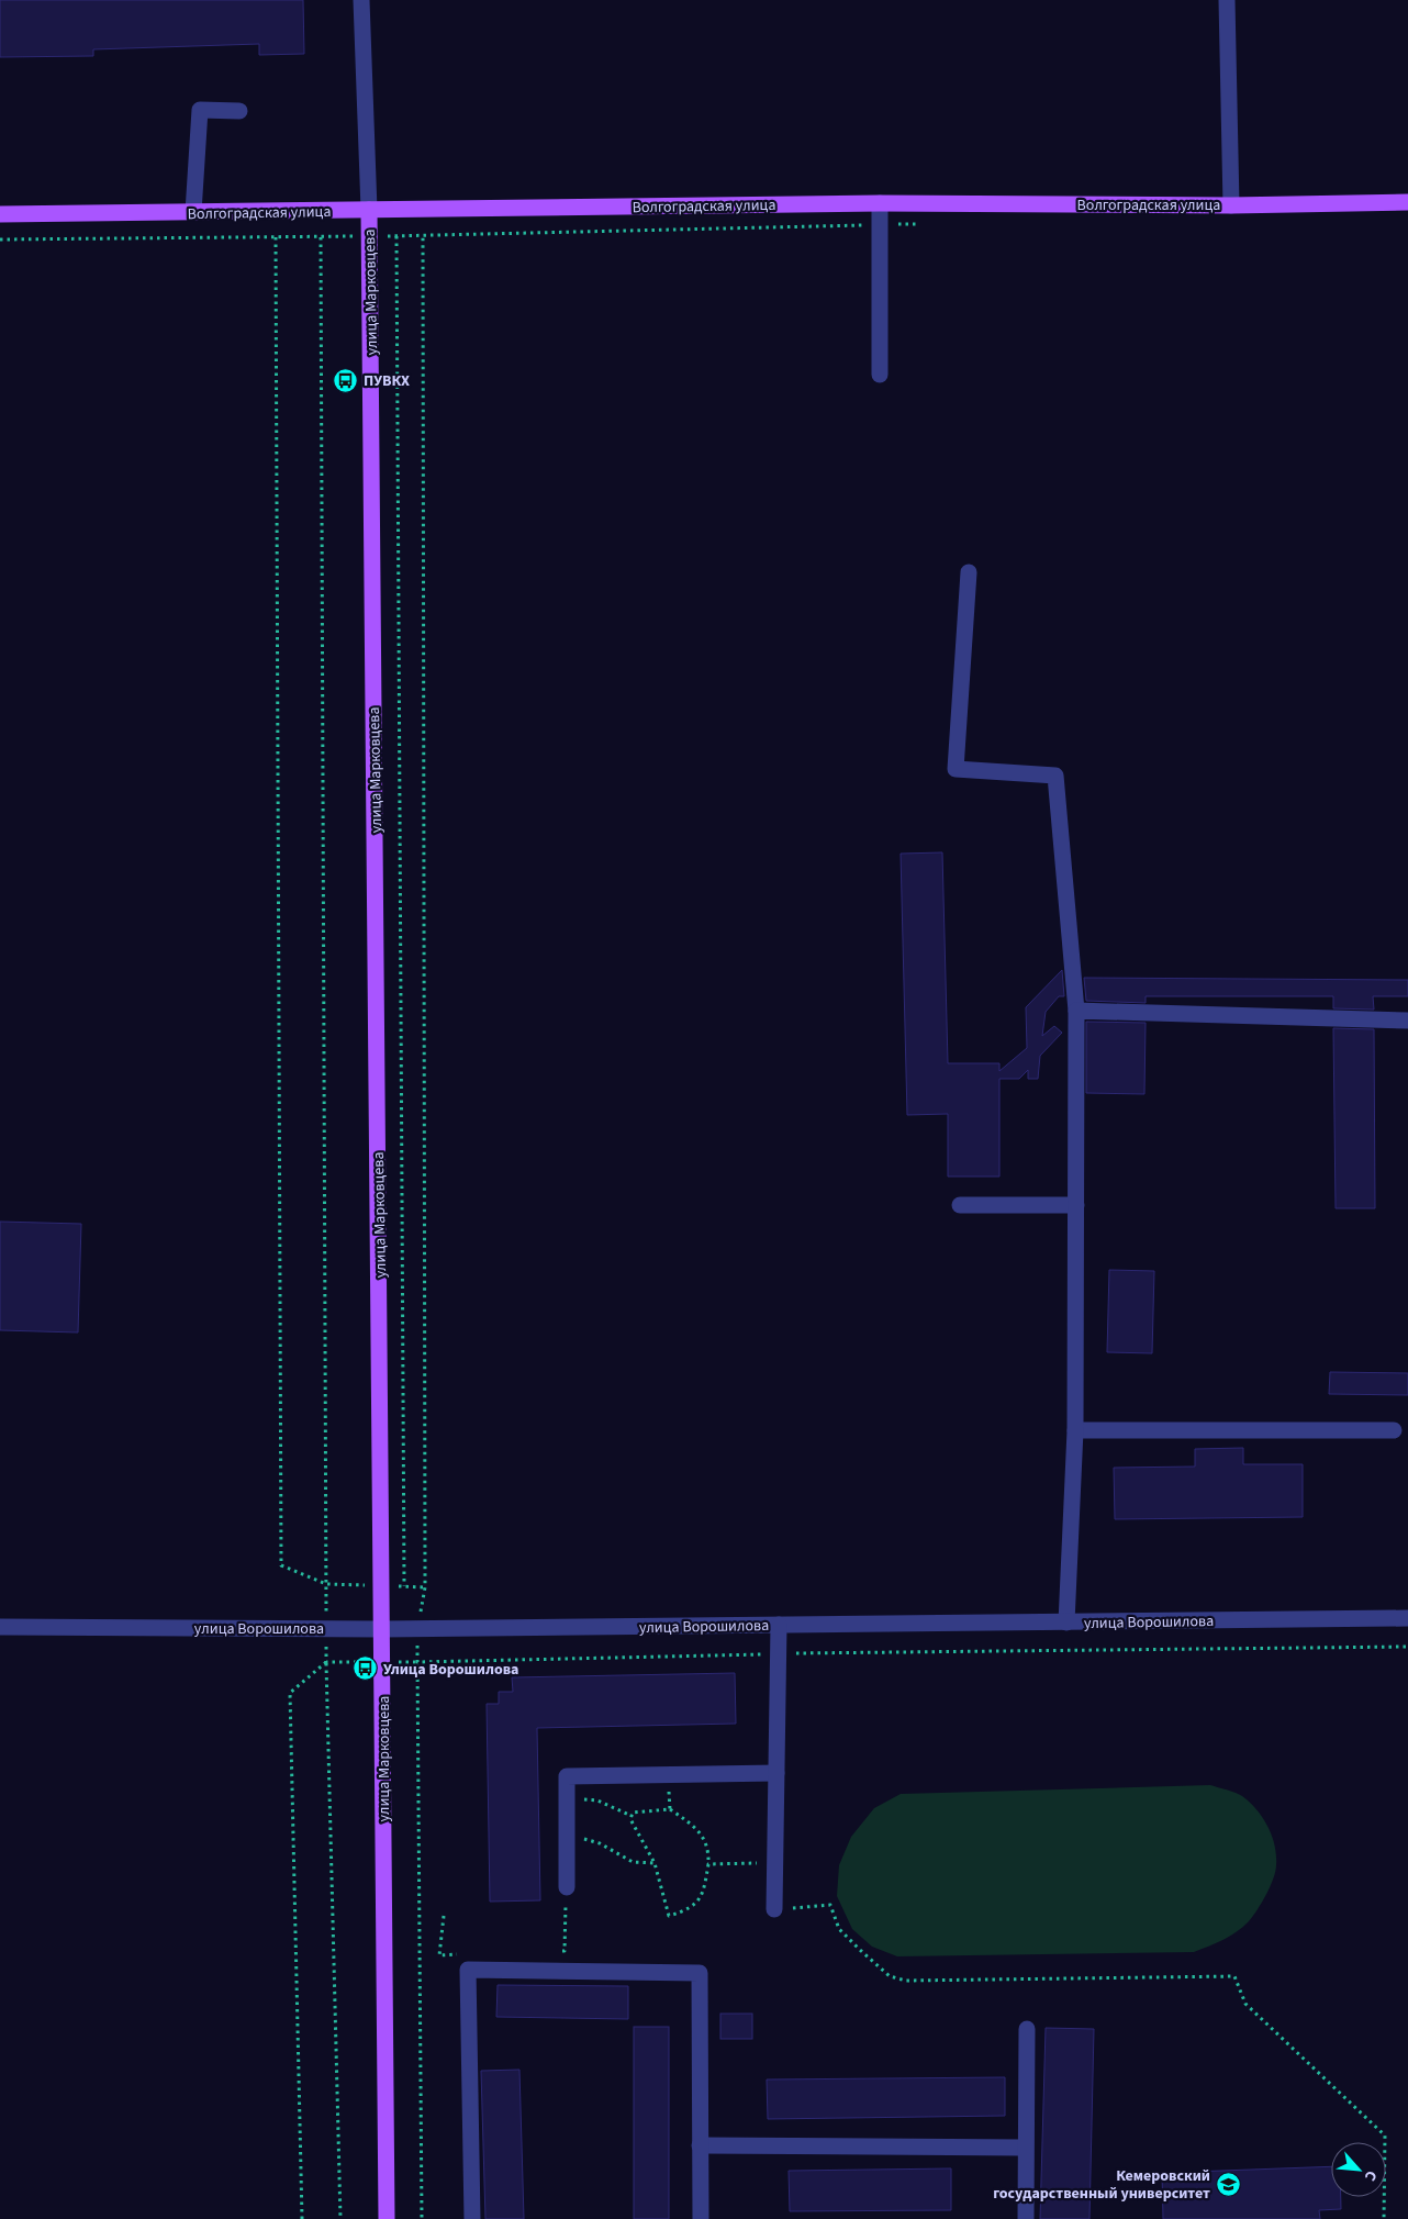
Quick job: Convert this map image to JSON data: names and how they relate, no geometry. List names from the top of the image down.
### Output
{
  "streets": {
    "main road": ["Волгоградская улица", "улица Марковцева"],
    "street": ["улица Ворошилова"]
  },
  "crossings": [
    ["Волгоградская улица", "улица Марковцева"],
    ["улица Марковцева", "улица Ворошилова"]
  ],
  "places": {
    "bus stop": ["ПУВКХ", "Улица Ворошилова"],
    "school or university": ["Кемеровский государственный университет"]
  },
  "north": "bottom right"
}
